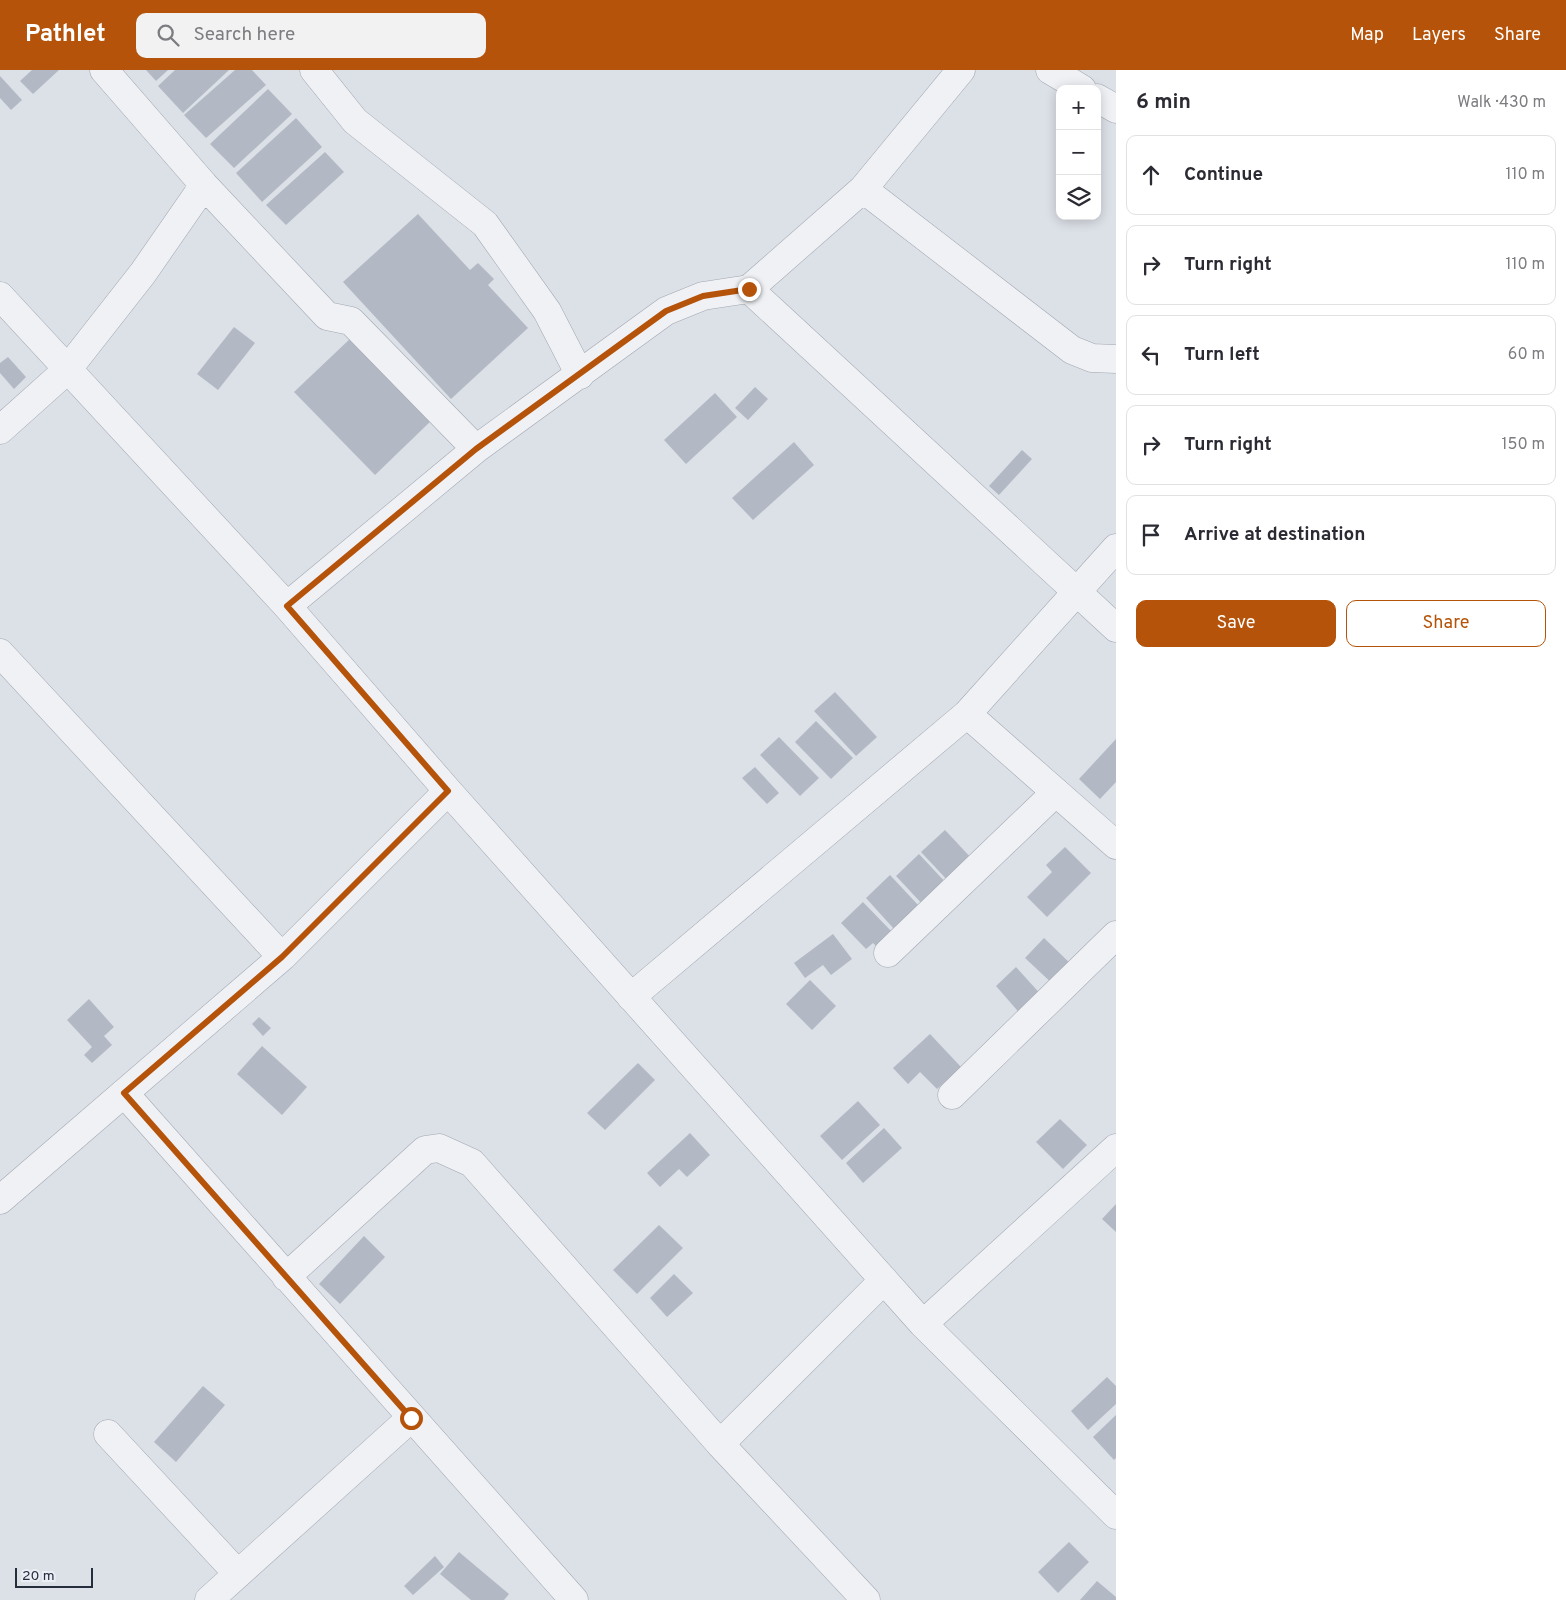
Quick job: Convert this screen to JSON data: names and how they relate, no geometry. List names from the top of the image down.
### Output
{
  "scale_bar": "20 m",
  "page": {
    "header": "Pathlet",
    "search": "Search here",
    "nav": ["Map", "Layers", "Share"],
    "heading": ["6 min", "Walk · 430 m"],
    "map_buttons": ["+", "−"],
    "list": [
      ["Continue", "110 m"],
      ["Turn right", "110 m"],
      ["Turn left", "60 m"],
      ["Turn right", "150 m"],
      "Arrive at destination"
    ],
    "buttons": ["Save", "Share"],
    "scale": "20 m"
  }
}
